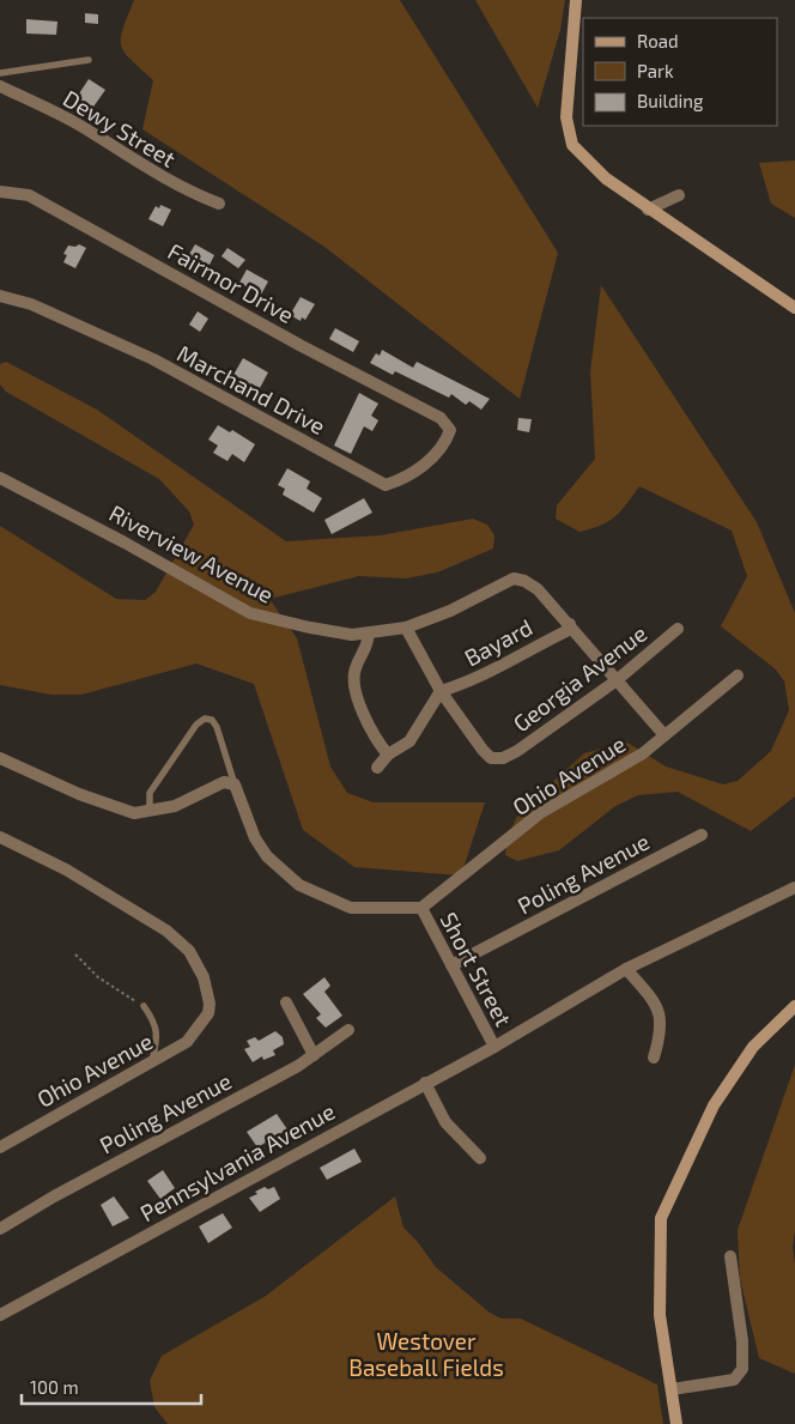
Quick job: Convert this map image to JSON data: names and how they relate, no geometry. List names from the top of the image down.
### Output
{
  "streets": {
    "street": [
      "Dewy Street",
      "Fairmor Drive",
      "Marchand Drive",
      "Riverview Avenue",
      "Bayard",
      "Georgia Avenue",
      "Ohio Avenue",
      "Poling Avenue",
      "Short Street",
      "Pennsylvania Avenue"
    ]
  },
  "crossings": [
    ["Fairmor Drive", "Marchand Drive"],
    ["Riverview Avenue", "Bayard"],
    ["Bayard", "Georgia Avenue"],
    ["Ohio Avenue", "Short Street"],
    ["Poling Avenue", "Short Street"],
    ["Short Street", "Pennsylvania Avenue"]
  ],
  "parks": ["Westover Baseball Fields"],
  "legend": ["Road", "Park", "Building"],
  "scale_bar": "100 m"
}
